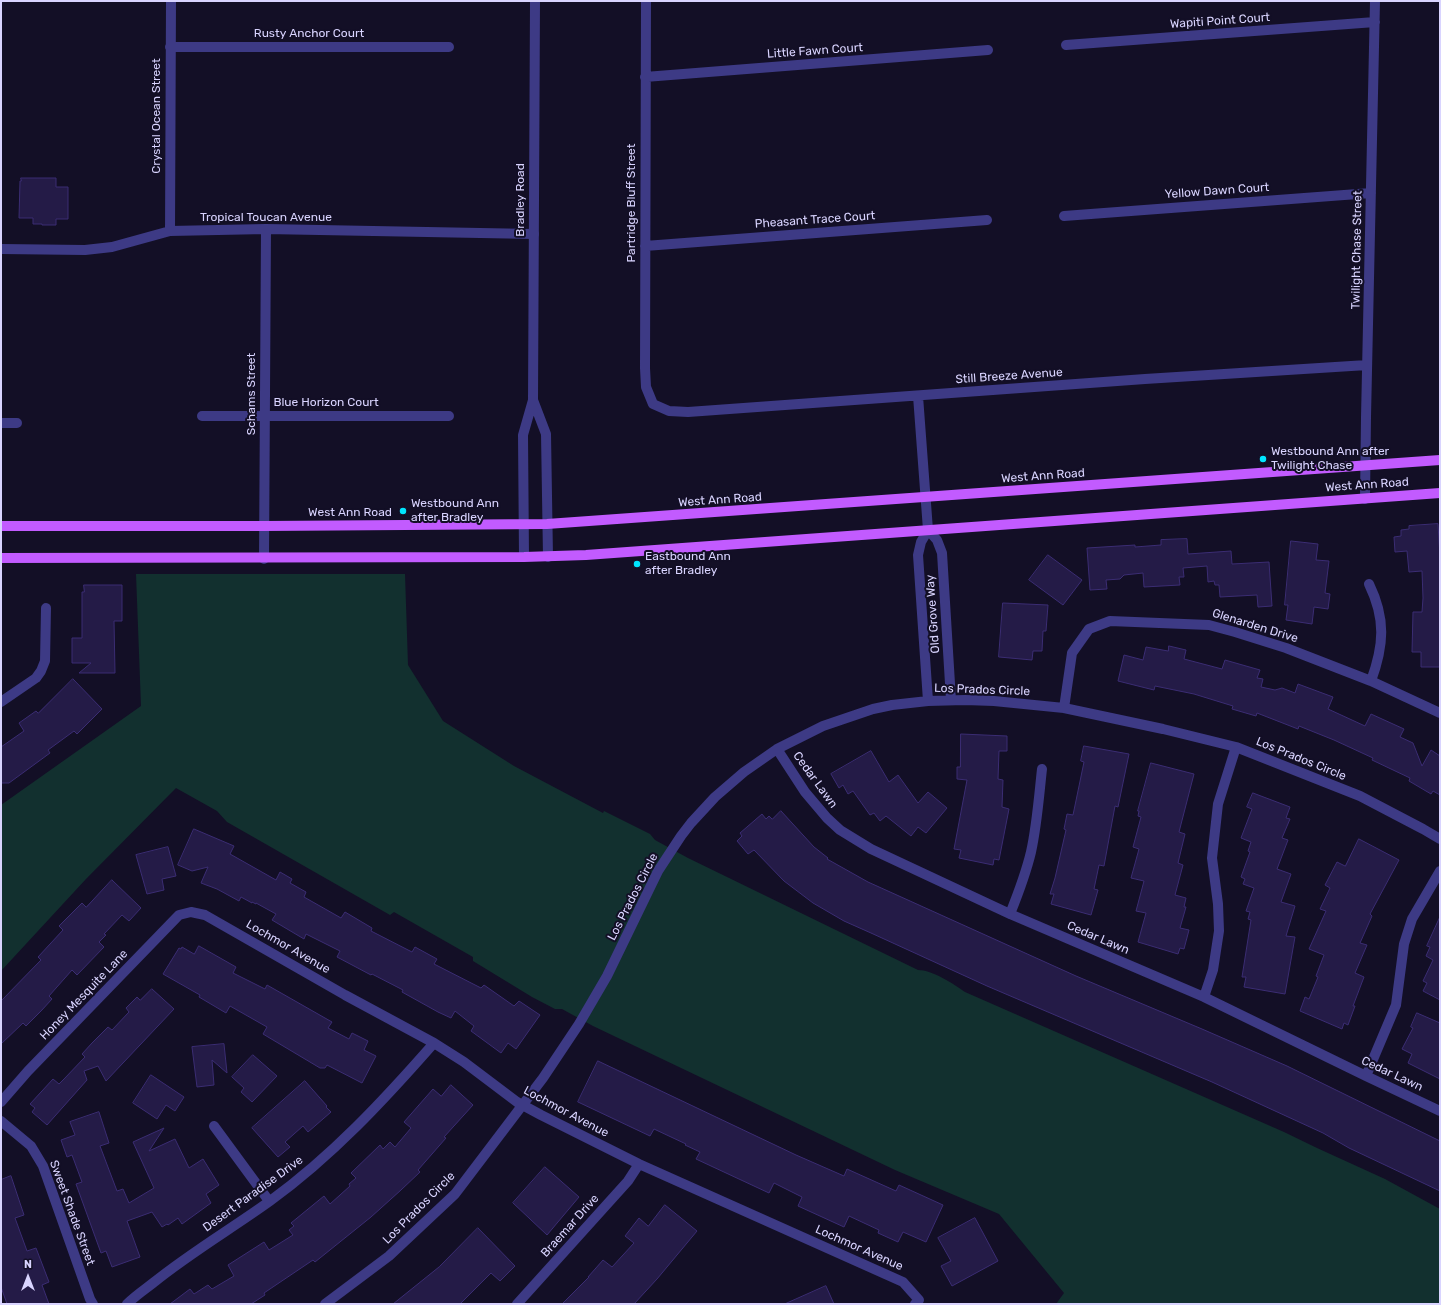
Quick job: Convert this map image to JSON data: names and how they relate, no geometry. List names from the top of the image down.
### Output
{
  "streets": {
    "main road": ["West Ann Road"],
    "street": [
      "Wapiti Point Court",
      "Rusty Anchor Court",
      "Little Fawn Court",
      "Crystal Ocean Street",
      "Yellow Dawn Court",
      "Bradley Road",
      "Partridge Bluff Street",
      "Tropical Toucan Avenue",
      "Pheasant Trace Court",
      "Twilight Chase Street",
      "Still Breeze Avenue",
      "Schams Street",
      "Blue Horizon Court",
      "Old Grove Way",
      "Glenarden Drive",
      "Los Prados Circle",
      "Cedar Lawn",
      "Lochmor Avenue",
      "Honey Mesquite Lane",
      "Desert Paradise Drive",
      "Sweet Shade Street",
      "Braemar Drive"
    ]
  },
  "crossings": [
    ["Wapiti Point Court", "Twilight Chase Street"],
    ["Rusty Anchor Court", "Crystal Ocean Street"],
    ["Little Fawn Court", "Partridge Bluff Street"],
    ["Crystal Ocean Street", "Tropical Toucan Avenue"],
    ["Yellow Dawn Court", "Twilight Chase Street"],
    ["Bradley Road", "Tropical Toucan Avenue"],
    ["Bradley Road", "West Ann Road"],
    ["Partridge Bluff Street", "Pheasant Trace Court"],
    ["Partridge Bluff Street", "Still Breeze Avenue"],
    ["Tropical Toucan Avenue", "Schams Street"],
    ["Twilight Chase Street", "Still Breeze Avenue"],
    ["Twilight Chase Street", "West Ann Road"],
    ["Still Breeze Avenue", "Old Grove Way"],
    ["Schams Street", "Blue Horizon Court"],
    ["Schams Street", "West Ann Road"],
    ["West Ann Road", "Old Grove Way"],
    ["Old Grove Way", "Los Prados Circle"],
    ["Glenarden Drive", "Los Prados Circle"],
    ["Los Prados Circle", "Cedar Lawn"],
    ["Los Prados Circle", "Lochmor Avenue"],
    ["Lochmor Avenue", "Honey Mesquite Lane"],
    ["Lochmor Avenue", "Desert Paradise Drive"],
    ["Lochmor Avenue", "Braemar Drive"]
  ],
  "places": ["Westbound Ann after Twilight Chase", "Westbound Ann after Bradley", "Eastbound Ann after Bradley"],
  "north": "top"
}
